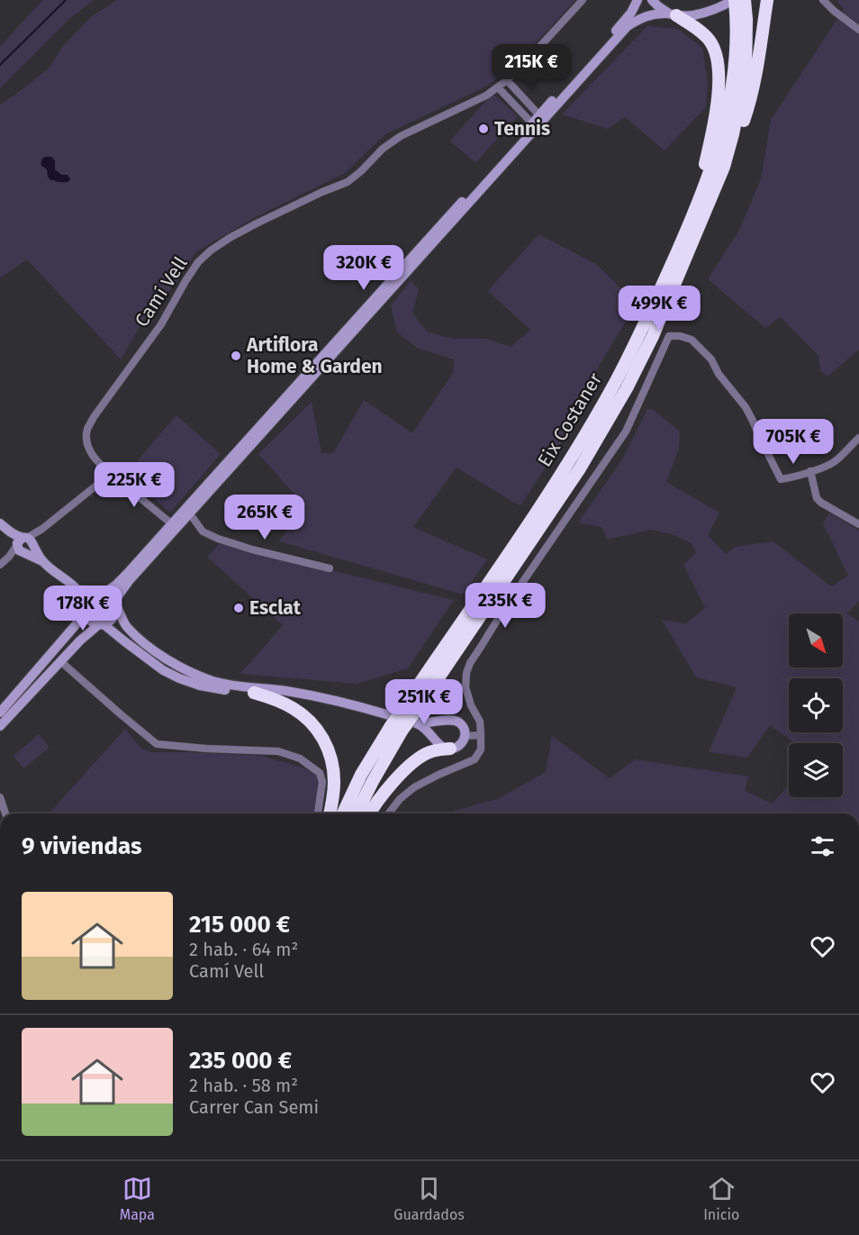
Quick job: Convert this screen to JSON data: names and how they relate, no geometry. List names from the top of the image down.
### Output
{
  "streets": {
    "highway": ["Eix Costaner"],
    "street": ["Camí Vell"]
  },
  "places": ["Tennis", "Artiflora Home & Garden", "Esclat"],
  "north": "bottom right",
  "page": {
    "price": [
      "215K €",
      "320K €",
      "499K €",
      "705K €",
      "225K €",
      "265K €",
      "235K €",
      "178K €",
      "251K €"
    ],
    "heading": "9 viviendas",
    "list": [
      {
        "name": "215 000 €",
        "note": "2 hab. · 64 m² · Camí Vell"
      },
      {
        "name": "235 000 €",
        "note": "2 hab. · 58 m² · Carrer Can Semi"
      }
    ],
    "tabs": ["Mapa", "Guardados", "Inicio"]
  }
}
